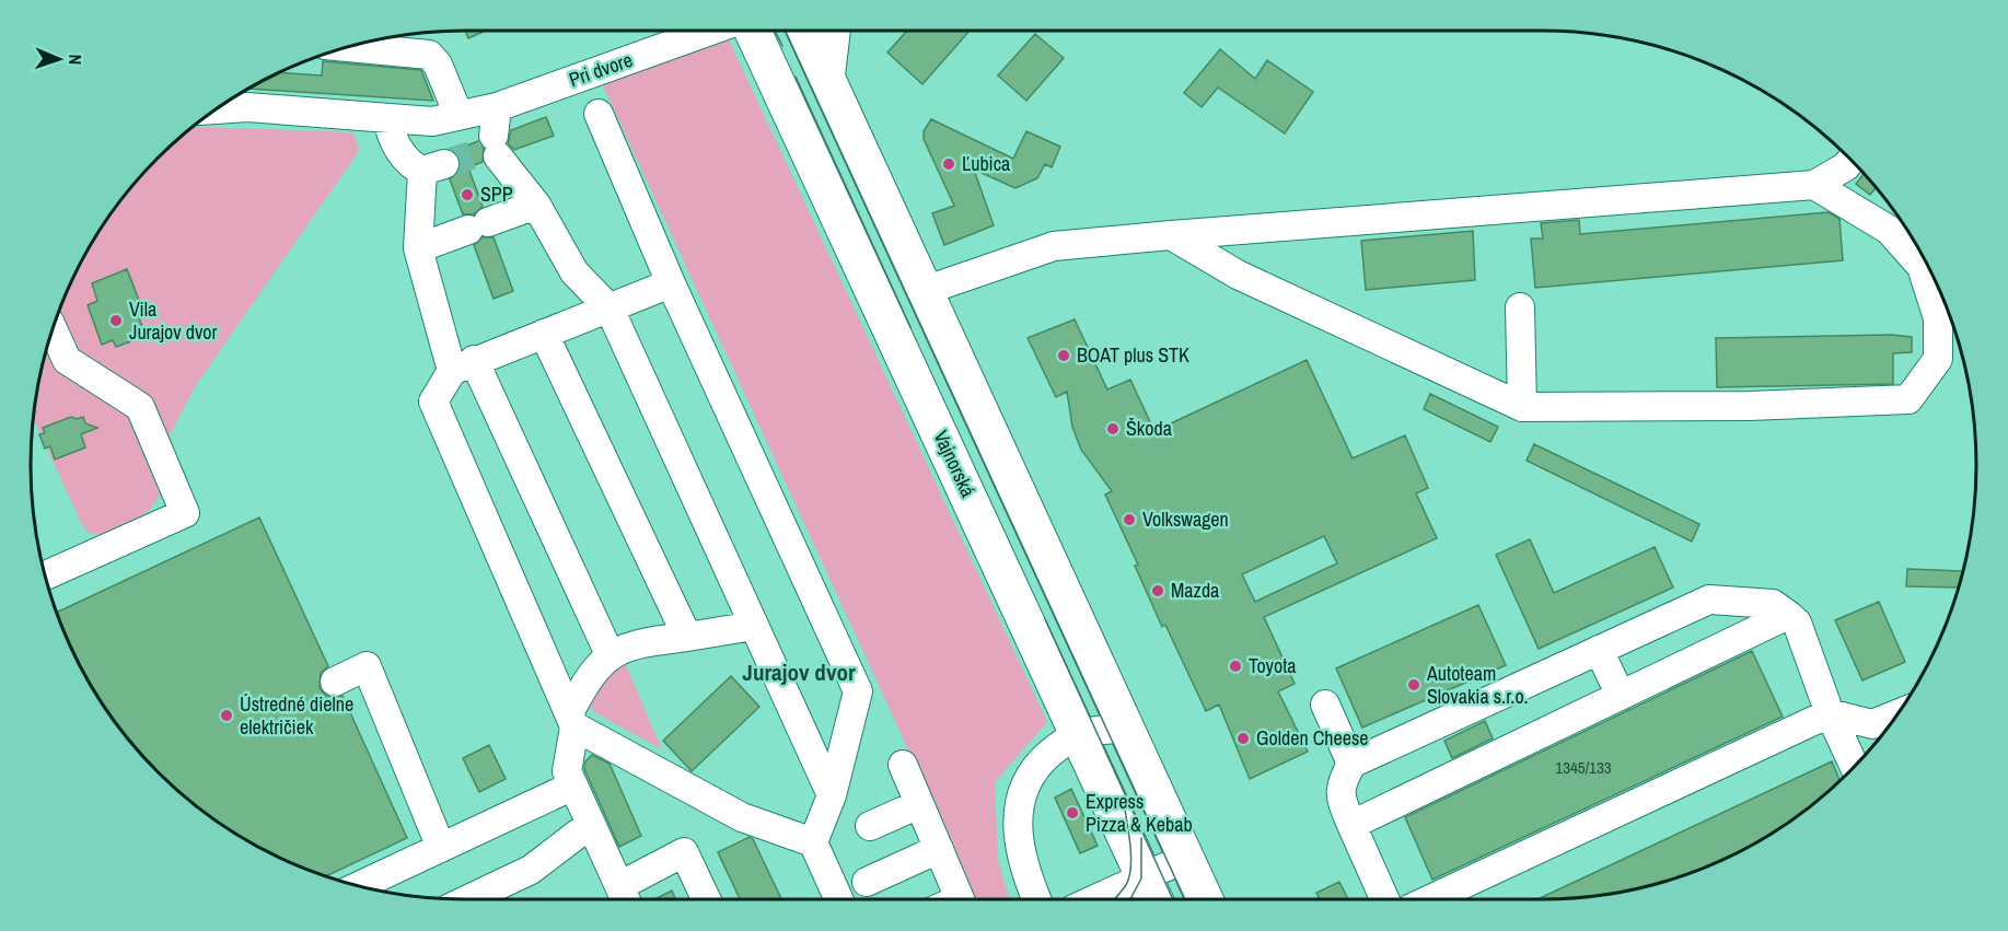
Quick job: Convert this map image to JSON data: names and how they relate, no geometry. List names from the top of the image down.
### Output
{
  "streets": {
    "main road": ["Vajnorská"],
    "street": ["Pri dvore"]
  },
  "districts": ["Jurajov dvor"],
  "places": [
    "Ľubica",
    "SPP",
    "Vila Jurajov dvor",
    "BOAT plus STK",
    "Škoda",
    "Volkswagen",
    "Mazda",
    "Toyota",
    "Autoteam Slovakia s.r.o.",
    "Ústredné dielne električiek",
    "Golden Cheese",
    "Express Pizza & Kebab"
  ],
  "house_numbers": ["1345/133"],
  "north": "right"
}
